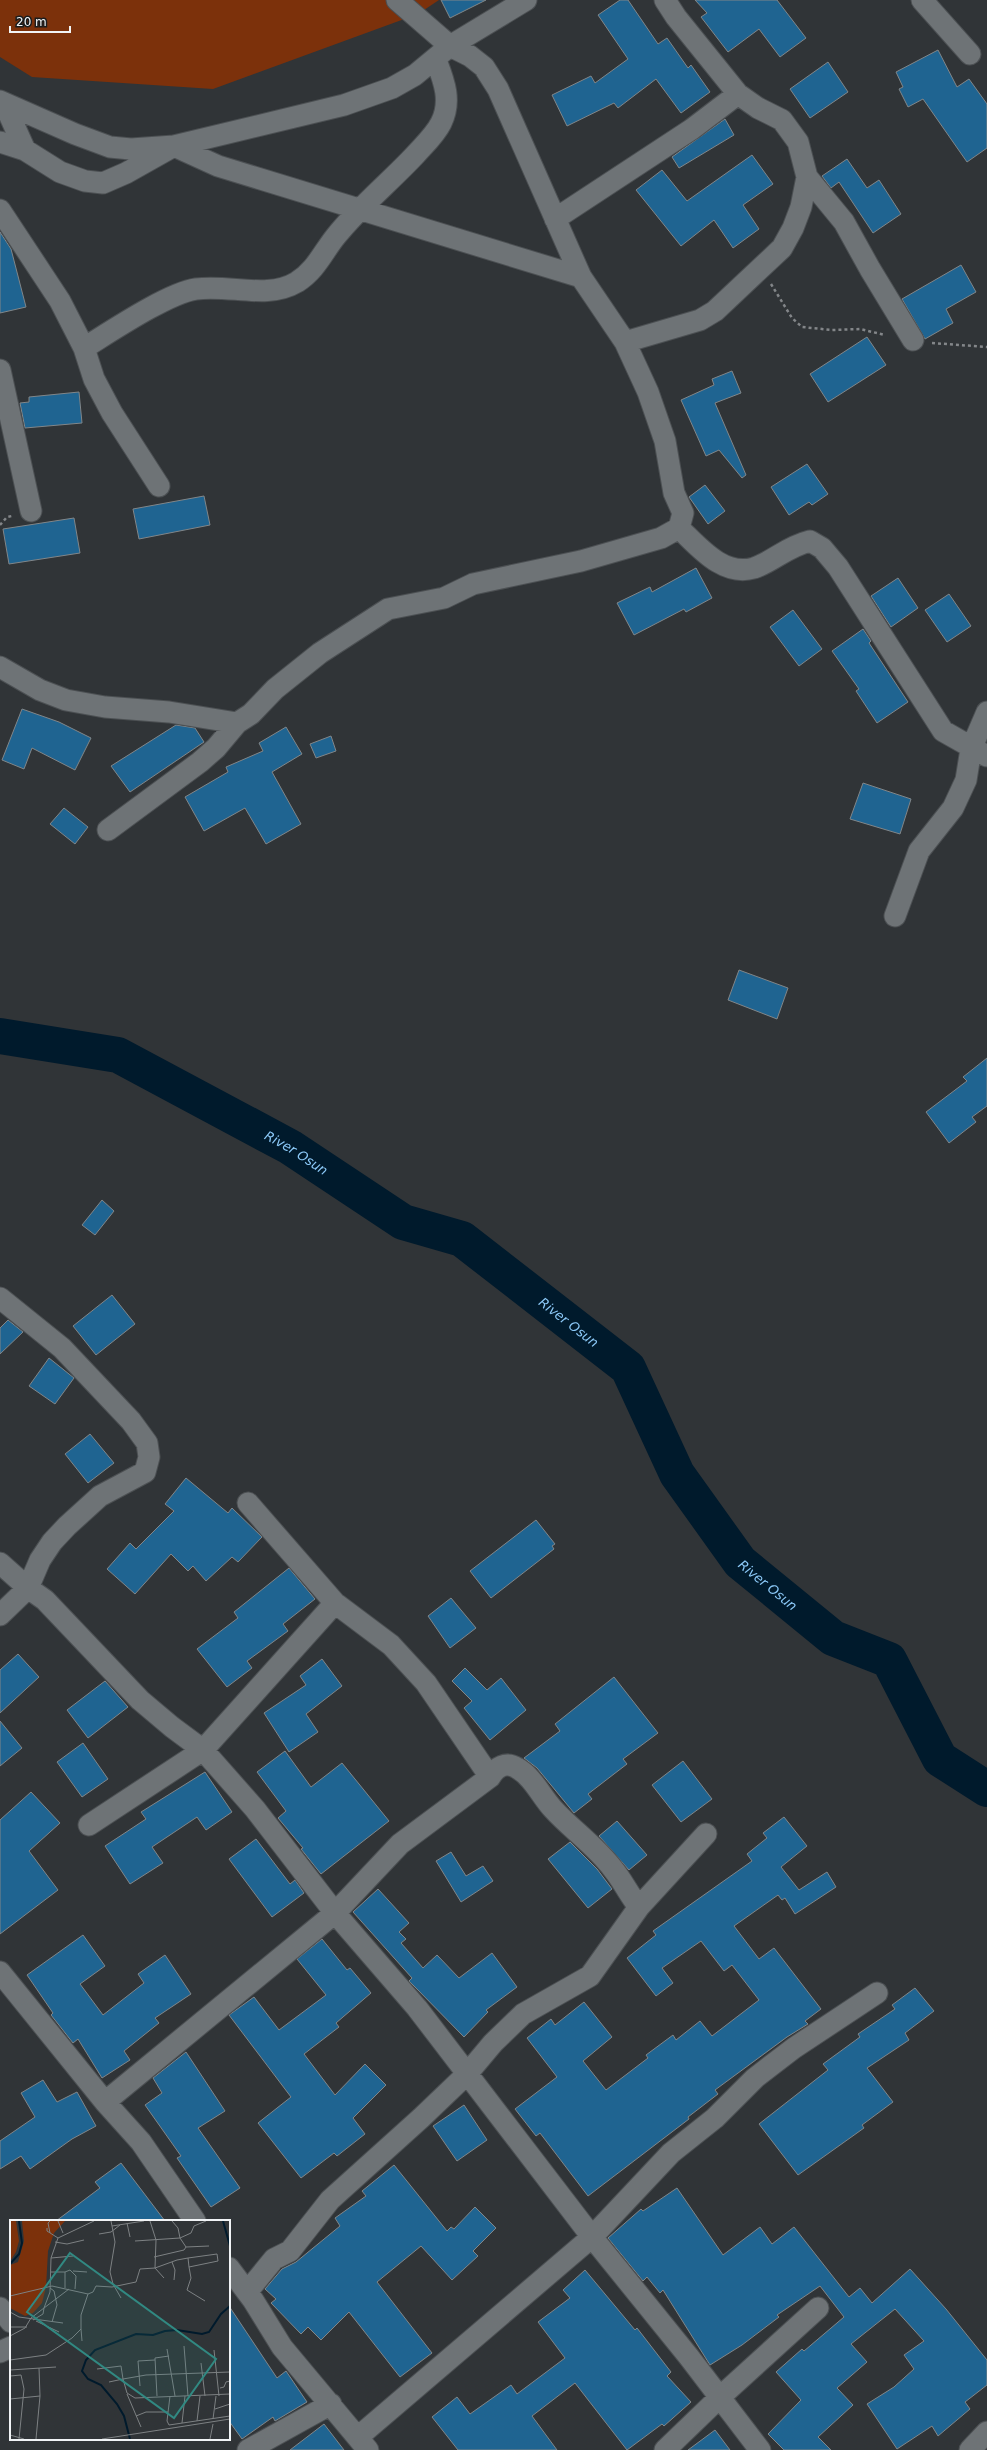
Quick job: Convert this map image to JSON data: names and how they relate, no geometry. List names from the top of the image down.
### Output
{
  "water": ["River Osun"],
  "scale_bar": "20 m"
}
